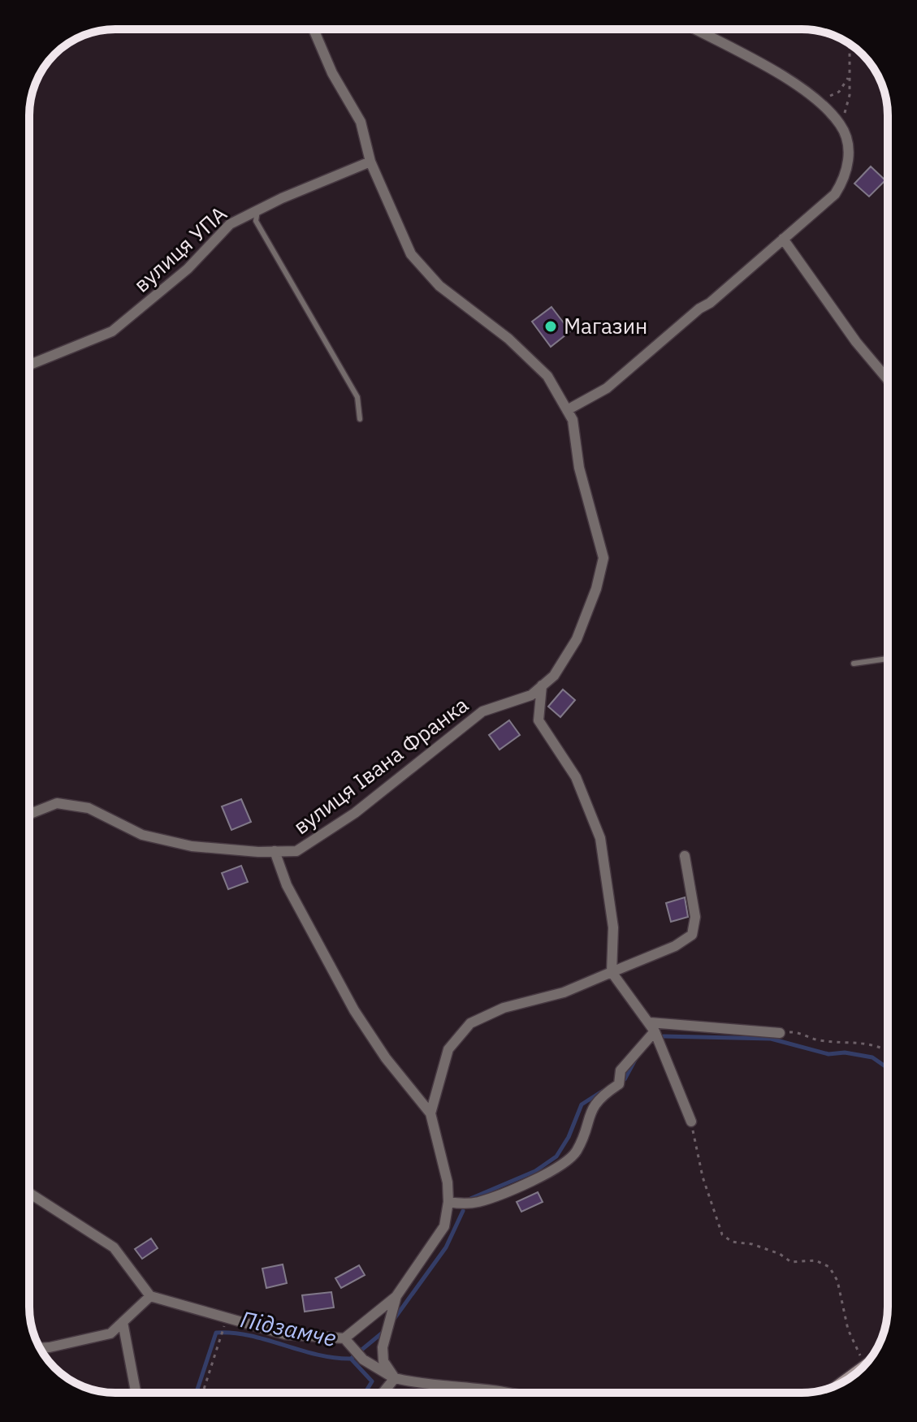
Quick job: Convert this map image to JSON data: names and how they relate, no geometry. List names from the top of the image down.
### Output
{
  "streets": {
    "street": ["вулиця УПА", "вулиця Івана Франка"]
  },
  "crossings": [
    ["вулиця УПА", "вулиця Івана Франка"]
  ],
  "water": ["Підзамче"],
  "places": ["Магазин"]
}
